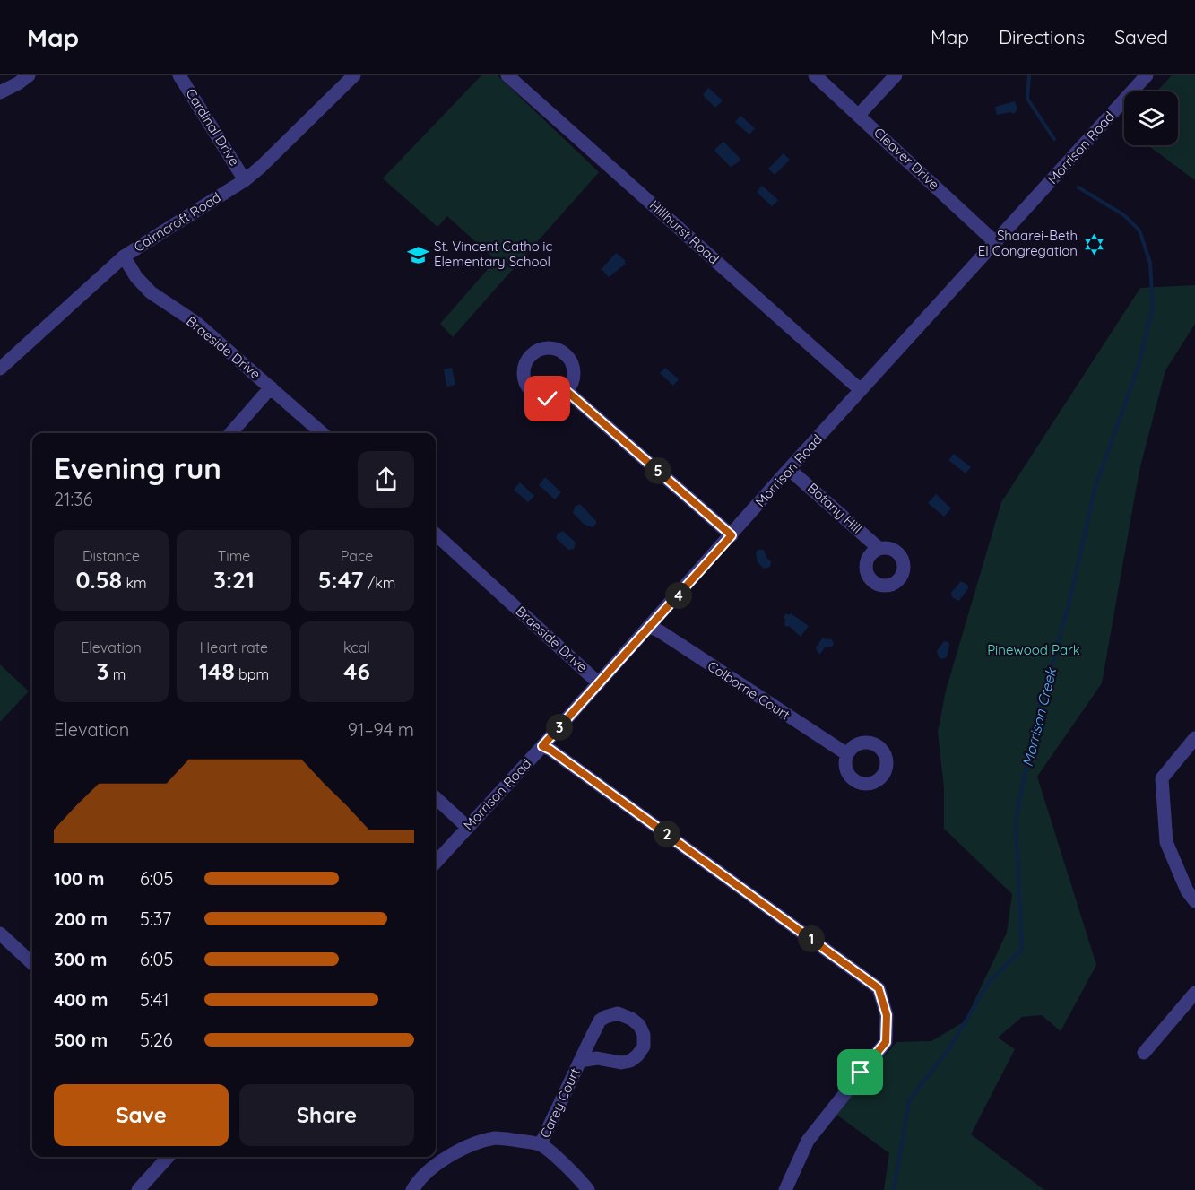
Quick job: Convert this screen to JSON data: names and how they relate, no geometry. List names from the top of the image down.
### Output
{
  "streets": {
    "street": [
      "Cardinal Drive",
      "Morrison Road",
      "Cleaver Drive",
      "Cairncroft Road",
      "Hillhurst Road",
      "Braeside Drive",
      "Botany Hill",
      "Colborne Court",
      "Carey Court"
    ]
  },
  "crossings": [
    ["Cardinal Drive", "Cairncroft Road"],
    ["Morrison Road", "Cleaver Drive"],
    ["Morrison Road", "Hillhurst Road"],
    ["Morrison Road", "Braeside Drive"],
    ["Morrison Road", "Botany Hill"],
    ["Morrison Road", "Colborne Court"],
    ["Cairncroft Road", "Braeside Drive"]
  ],
  "water": ["Morrison Creek"],
  "parks": ["Pinewood Park"],
  "places": {
    "synagogue": ["Shaarei-Beth El Congregation"],
    "school or university": ["St. Vincent Catholic Elementary School"]
  },
  "page": {
    "header": "Map",
    "nav": ["Map", "Directions", "Saved"],
    "heading": ["Evening run", "21:36"],
    "pins": [
      "5",
      "4",
      "3",
      "2",
      "1"
    ],
    "stats": [
      ["Distance", "0.58 km"],
      ["Time", "3:21"],
      ["Pace", "5:47 /km"],
      ["Elevation", "3 m"],
      ["Heart rate", "148 bpm"],
      ["kcal", "46"]
    ],
    "chart": ["Elevation", "91–94 m"],
    "list": [
      {
        "name": "100 m",
        "note": "6:05"
      },
      {
        "name": "200 m",
        "note": "5:37"
      },
      {
        "name": "300 m",
        "note": "6:05"
      },
      {
        "name": "400 m",
        "note": "5:41"
      },
      {
        "name": "500 m",
        "note": "5:26"
      }
    ],
    "buttons": ["Save", "Share"]
  }
}
